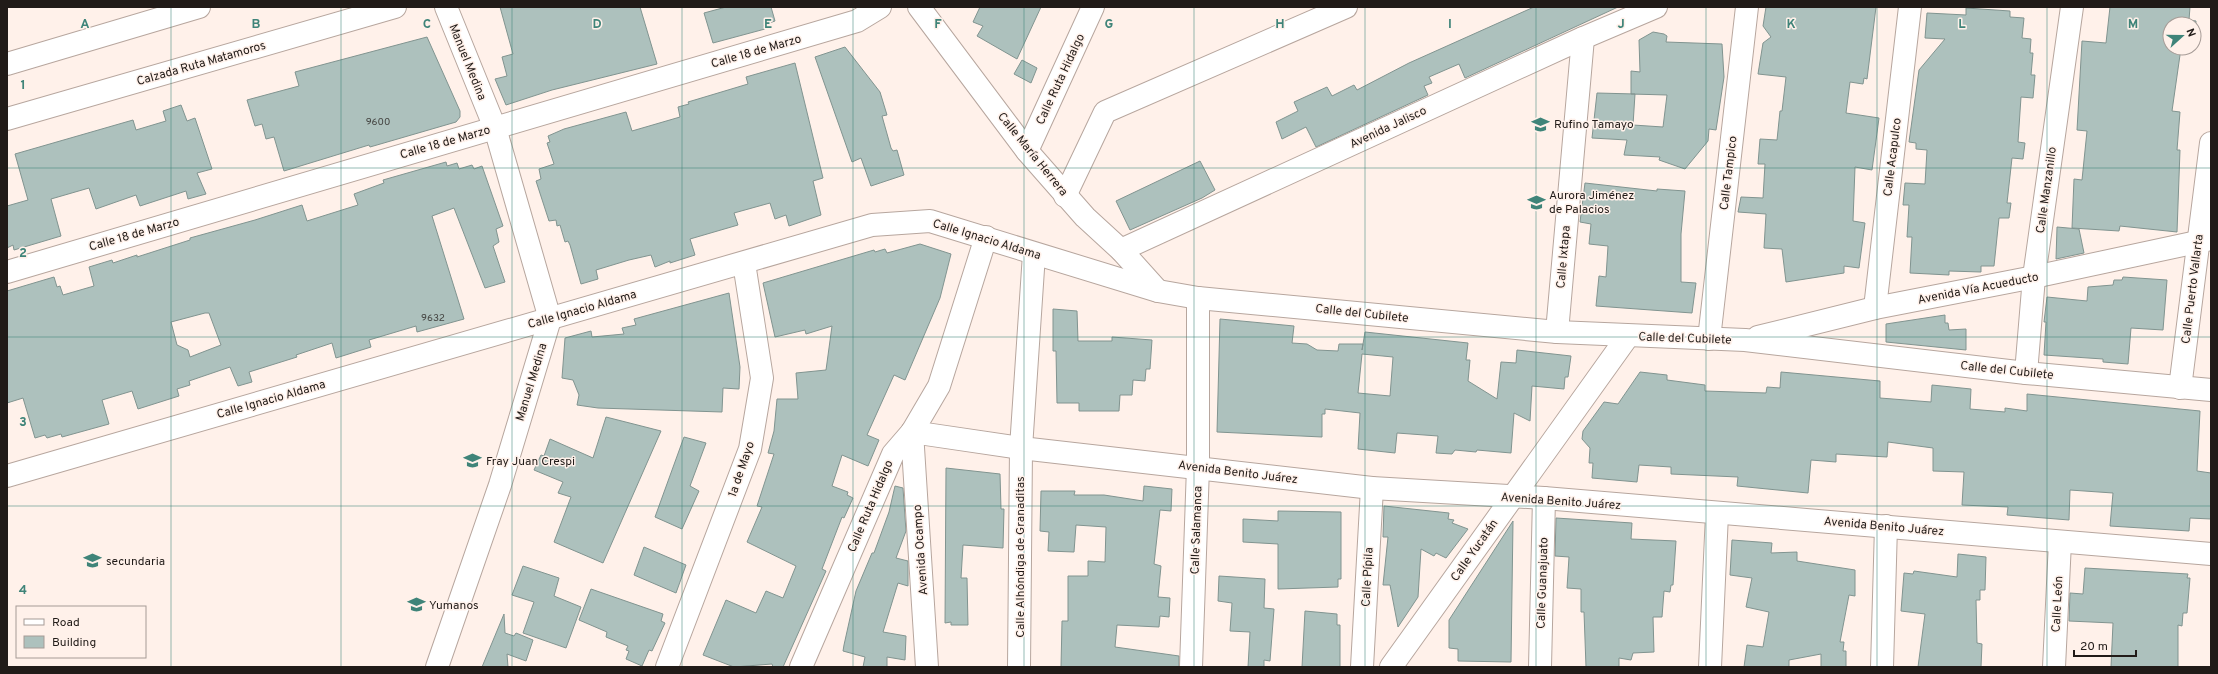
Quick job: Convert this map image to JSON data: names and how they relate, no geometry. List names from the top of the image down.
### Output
{
  "streets": {
    "street": [
      "Calle 18 de Marzo",
      "Manuel Medina",
      "Calzada Ruta Matamoros",
      "Calle Ruta Hidalgo",
      "Avenida Jalisco",
      "Calle María Herrera",
      "Calle Acapulco",
      "Calle Tampico",
      "Calle Manzanillo",
      "Calle Ignacio Aldama",
      "Calle Ixtapa",
      "Avenida Vía Acueducto",
      "Calle Puerto Vallarta",
      "Calle del Cubilete",
      "1a de Mayo",
      "Avenida Benito Juárez",
      "Calle Salamanca",
      "Avenida Ocampo",
      "Calle Yucatán",
      "Calle Alhóndiga de Granaditas",
      "Calle Pípila",
      "Calle Guanajuato",
      "Calle León"
    ]
  },
  "crossings": [
    ["Calle 18 de Marzo", "Manuel Medina"],
    ["Manuel Medina", "Calle Ignacio Aldama"],
    ["Calle Ruta Hidalgo", "Calle María Herrera"],
    ["Calle Ruta Hidalgo", "Calle Ignacio Aldama"],
    ["Calle Ruta Hidalgo", "Avenida Benito Juárez"],
    ["Calle Ruta Hidalgo", "Avenida Ocampo"],
    ["Avenida Jalisco", "Calle María Herrera"],
    ["Avenida Jalisco", "Calle Ixtapa"],
    ["Calle María Herrera", "Calle Ignacio Aldama"],
    ["Calle María Herrera", "Calle del Cubilete"],
    ["Calle Acapulco", "Avenida Vía Acueducto"],
    ["Calle Tampico", "Calle del Cubilete"],
    ["Calle Manzanillo", "Avenida Vía Acueducto"],
    ["Calle Manzanillo", "Calle del Cubilete"],
    ["Calle Ignacio Aldama", "Calle del Cubilete"],
    ["Calle Ignacio Aldama", "1a de Mayo"],
    ["Calle Ignacio Aldama", "Calle Alhóndiga de Granaditas"],
    ["Calle Ixtapa", "Calle del Cubilete"],
    ["Avenida Vía Acueducto", "Calle Puerto Vallarta"],
    ["Avenida Vía Acueducto", "Calle del Cubilete"],
    ["Calle Puerto Vallarta", "Calle del Cubilete"],
    ["Calle del Cubilete", "Calle Salamanca"],
    ["Calle del Cubilete", "Calle Yucatán"],
    ["Avenida Benito Juárez", "Calle Salamanca"],
    ["Avenida Benito Juárez", "Avenida Ocampo"],
    ["Avenida Benito Juárez", "Calle Yucatán"],
    ["Avenida Benito Juárez", "Calle Alhóndiga de Granaditas"],
    ["Avenida Benito Juárez", "Calle Pípila"],
    ["Avenida Benito Juárez", "Calle Guanajuato"],
    ["Avenida Benito Juárez", "Calle León"]
  ],
  "places": {
    "school or university": [
      "Rufino Tamayo",
      "Aurora Jiménez de Palacios",
      "Fray Juan Crespi",
      "secundaria",
      "Yumanos"
    ]
  },
  "house_numbers": ["9600", "9632"],
  "legend": ["Road", "Building"],
  "scale_bar": "20 m",
  "north": "right",
  "grid": {
    "columns": [
      "A",
      "B",
      "C",
      "D",
      "E",
      "F",
      "G",
      "H",
      "I",
      "J",
      "K",
      "L",
      "M"
    ],
    "rows": [
      "1",
      "2",
      "3",
      "4"
    ]
  }
}
